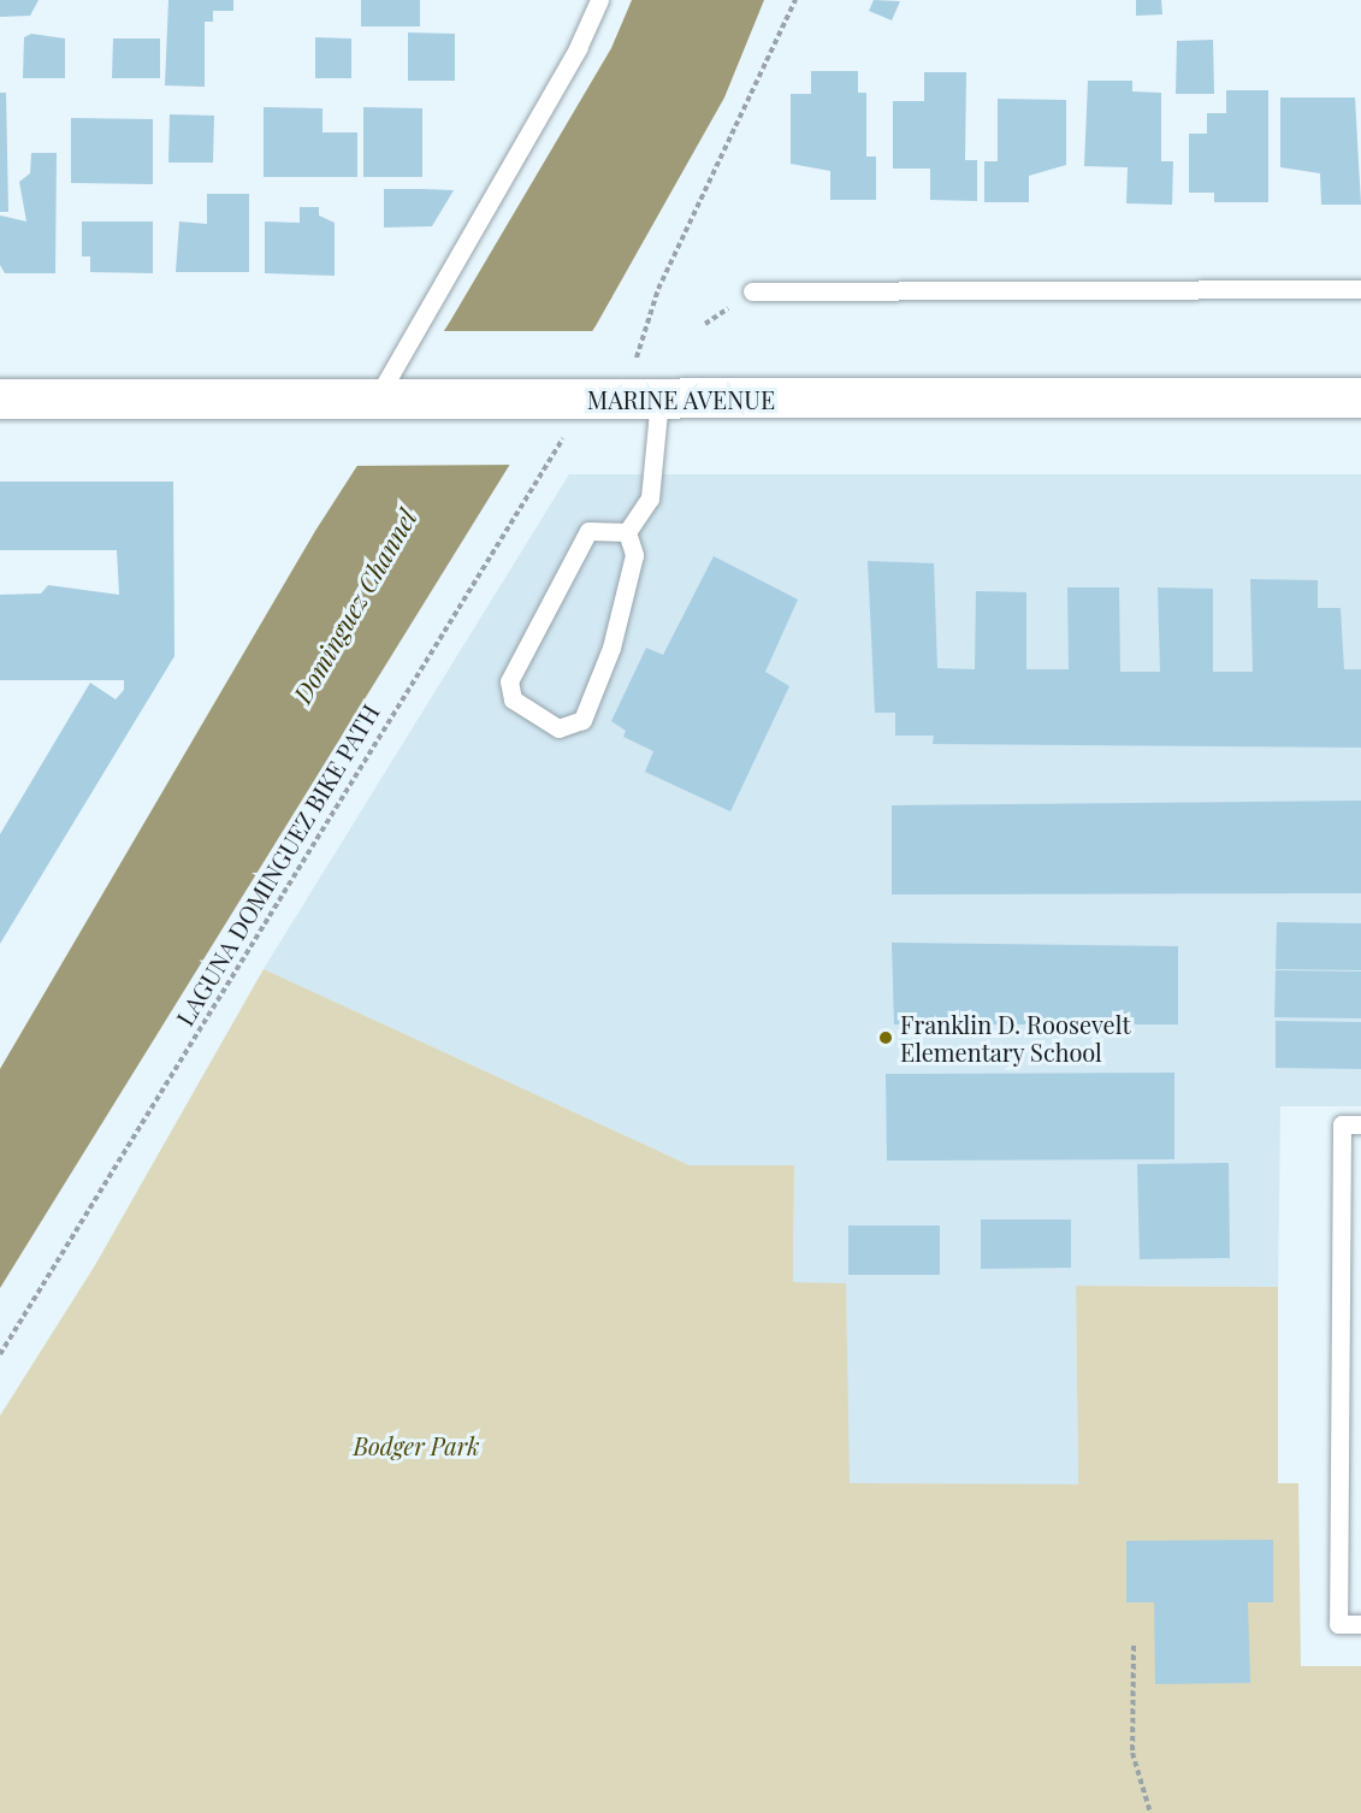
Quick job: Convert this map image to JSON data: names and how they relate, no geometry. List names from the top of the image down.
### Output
{
  "streets": {
    "main road": ["MARINE AVENUE"],
    "path": ["LAGUNA DOMINGUEZ BIKE PATH"]
  },
  "crossings": [
    ["MARINE AVENUE", "LAGUNA DOMINGUEZ BIKE PATH"]
  ],
  "water": ["Dominguez Channel"],
  "parks": ["Bodger Park"],
  "places": ["Franklin D. Roosevelt Elementary School"]
}
